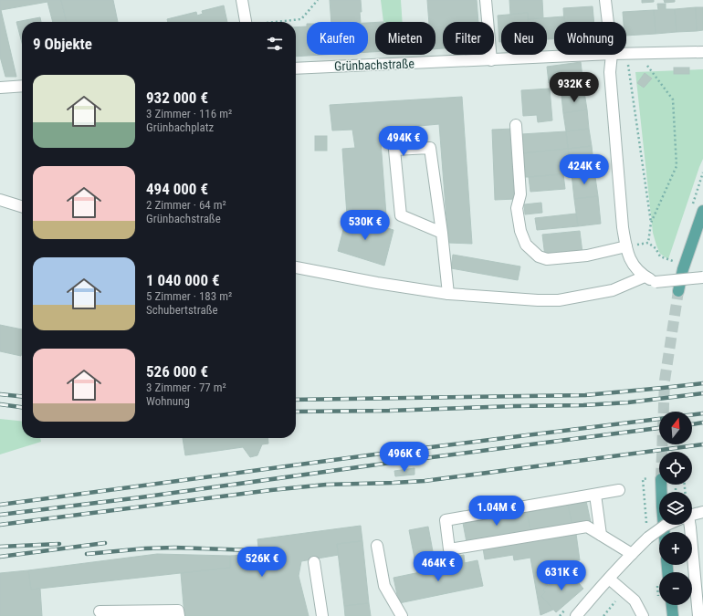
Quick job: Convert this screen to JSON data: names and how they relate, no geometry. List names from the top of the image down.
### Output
{
  "streets": {
    "street": ["Grünbachstraße"]
  },
  "north": "top",
  "page": {
    "chip": [
      "Kaufen",
      "Mieten",
      "Filter",
      "Neu",
      "Wohnung"
    ],
    "heading": "9 Objekte",
    "list": [
      {
        "name": "932 000 €",
        "note": "3 Zimmer · 116 m² · Grünbachplatz"
      },
      {
        "name": "494 000 €",
        "note": "2 Zimmer · 64 m² · Grünbachstraße"
      },
      {
        "name": "1 040 000 €",
        "note": "5 Zimmer · 183 m² · Schubertstraße"
      },
      {
        "name": "526 000 €",
        "note": "3 Zimmer · 77 m² · Wohnung"
      }
    ],
    "price": [
      "932K €",
      "494K €",
      "424K €",
      "530K €",
      "496K €",
      "1.04M €",
      "526K €",
      "464K €",
      "631K €"
    ],
    "map_buttons": ["+", "−"]
  }
}
